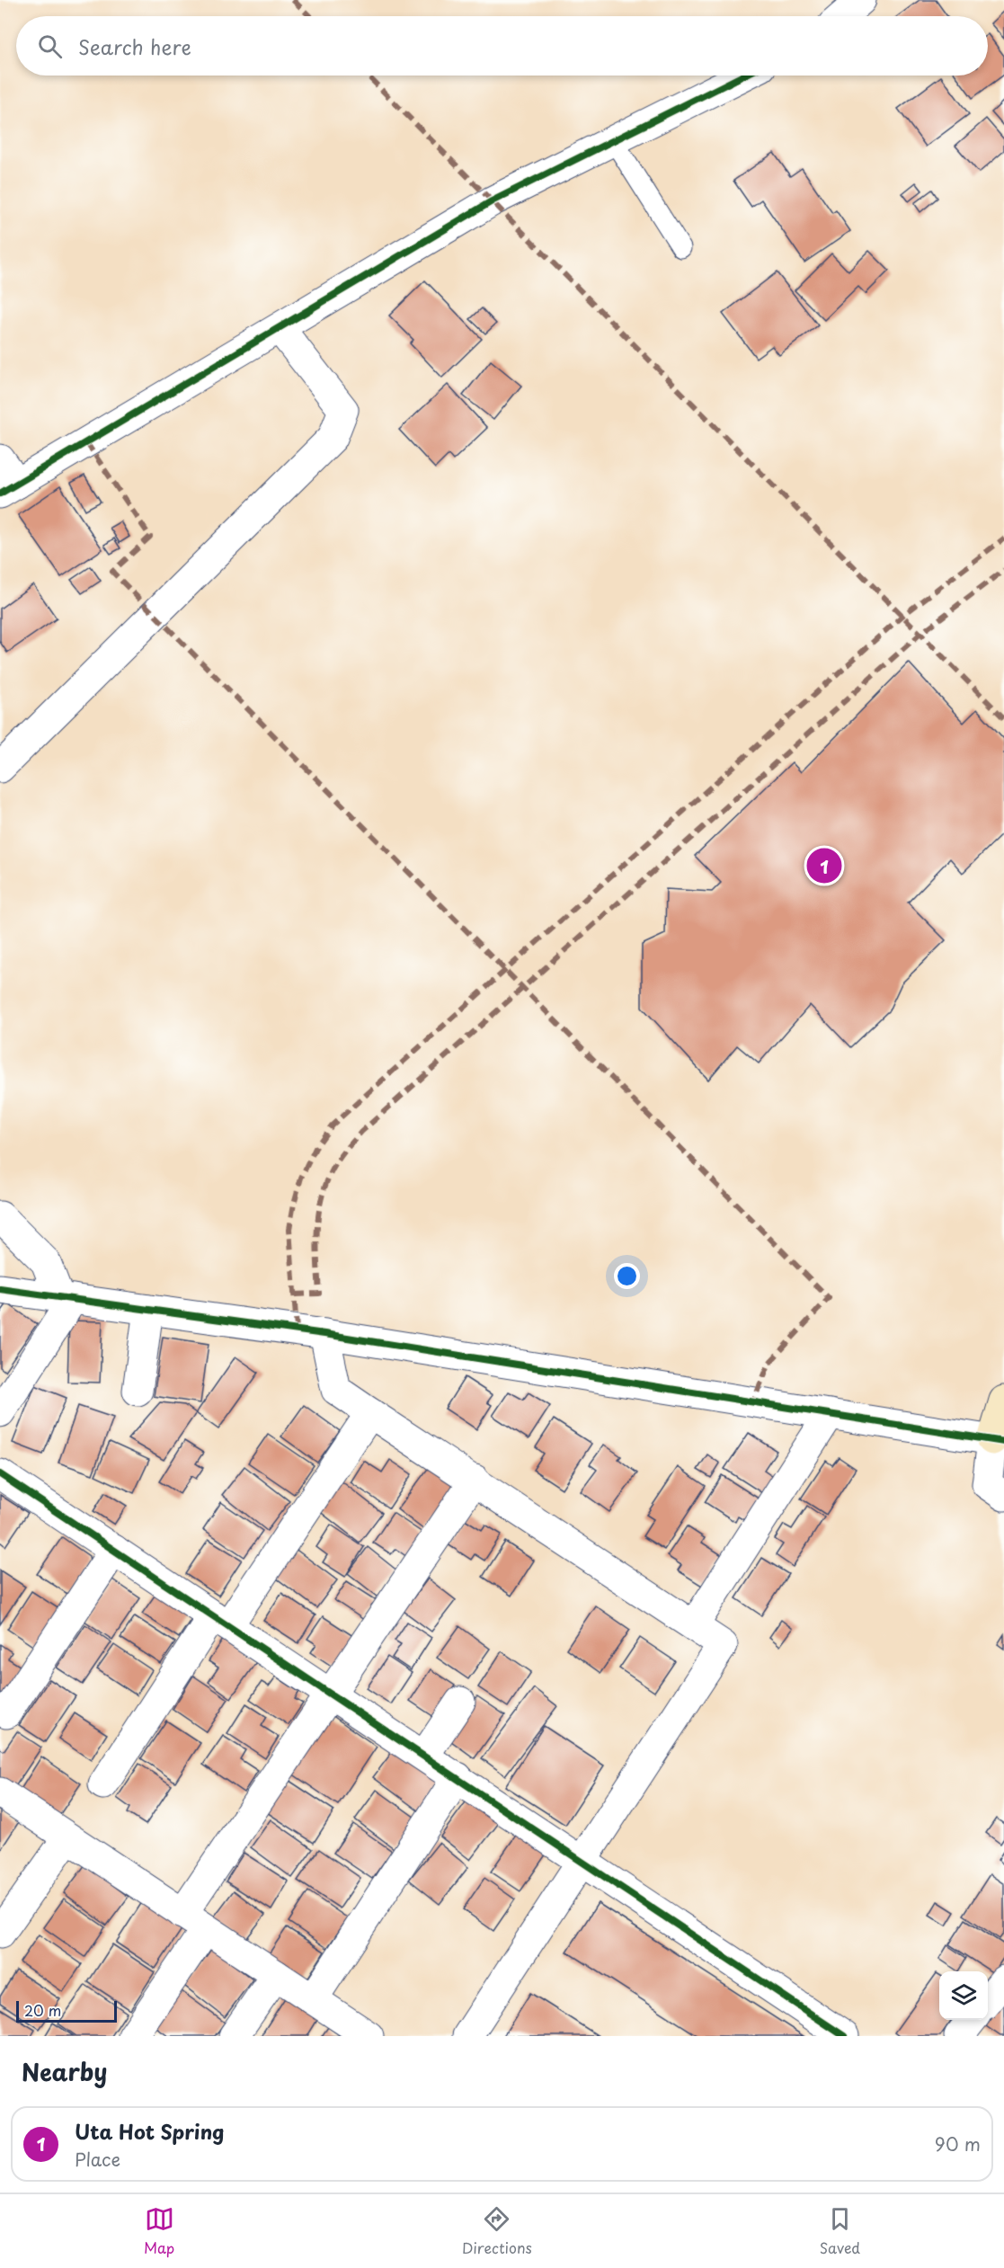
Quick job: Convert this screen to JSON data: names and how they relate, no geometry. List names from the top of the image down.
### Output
{
  "scale_bar": "20 m",
  "page": {
    "search": "Search here",
    "pins": "1",
    "scale": "20 m",
    "heading": "Nearby",
    "list": [
      {
        "mark": "1",
        "name": "Uta Hot Spring",
        "note": "Place",
        "value": "90 m"
      }
    ],
    "nav": ["Map", "Directions", "Saved"]
  }
}
